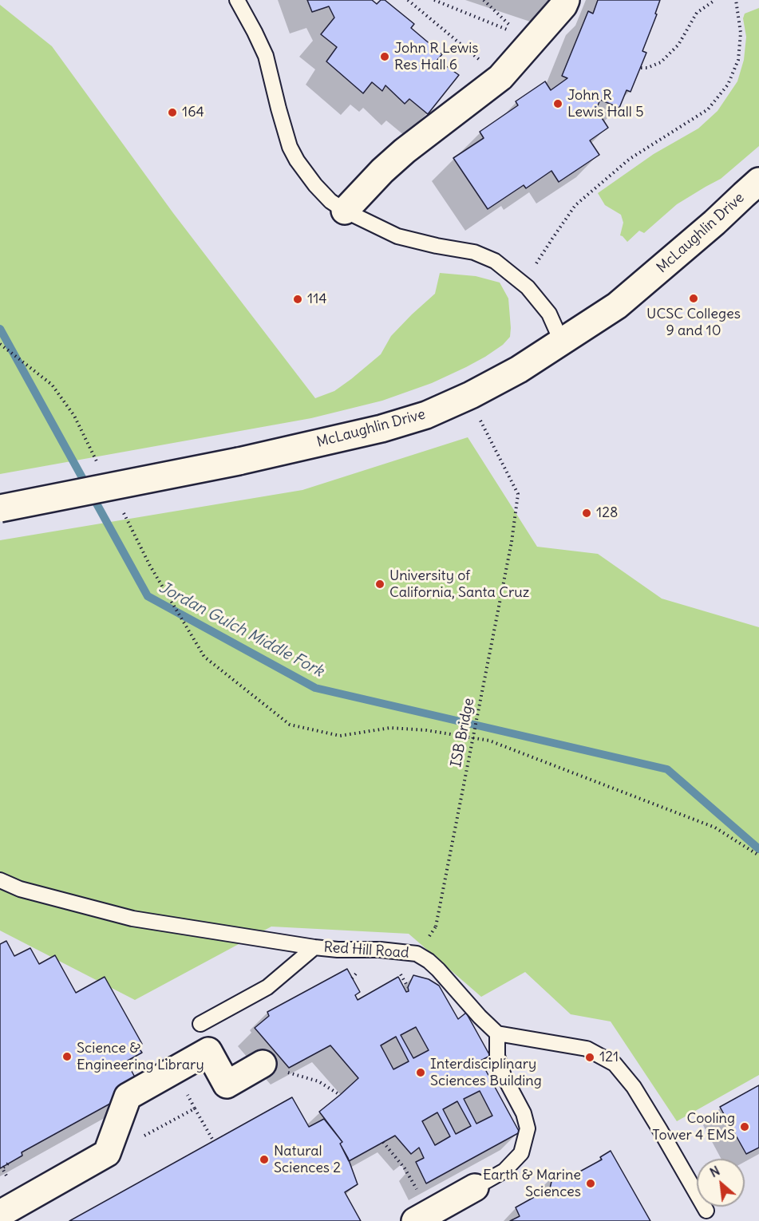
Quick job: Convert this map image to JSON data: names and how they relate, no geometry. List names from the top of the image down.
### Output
{
  "streets": {
    "main road": ["McLaughlin Drive"],
    "lane": ["Red Hill Road"],
    "path": ["ISB Bridge"]
  },
  "water": ["Jordan Gulch Middle Fork"],
  "places": [
    "John R Lewis Res Hall 6",
    "John R Lewis Hall 5",
    "164",
    "UCSC Colleges 9 and 10",
    "114",
    "128",
    "University of California, Santa Cruz",
    "Science & Engineering Library",
    "121",
    "Interdisciplinary Sciences Building",
    "Cooling Tower 4 EMS",
    "Natural Sciences 2",
    "Earth & Marine Sciences"
  ],
  "north": "top left"
}
